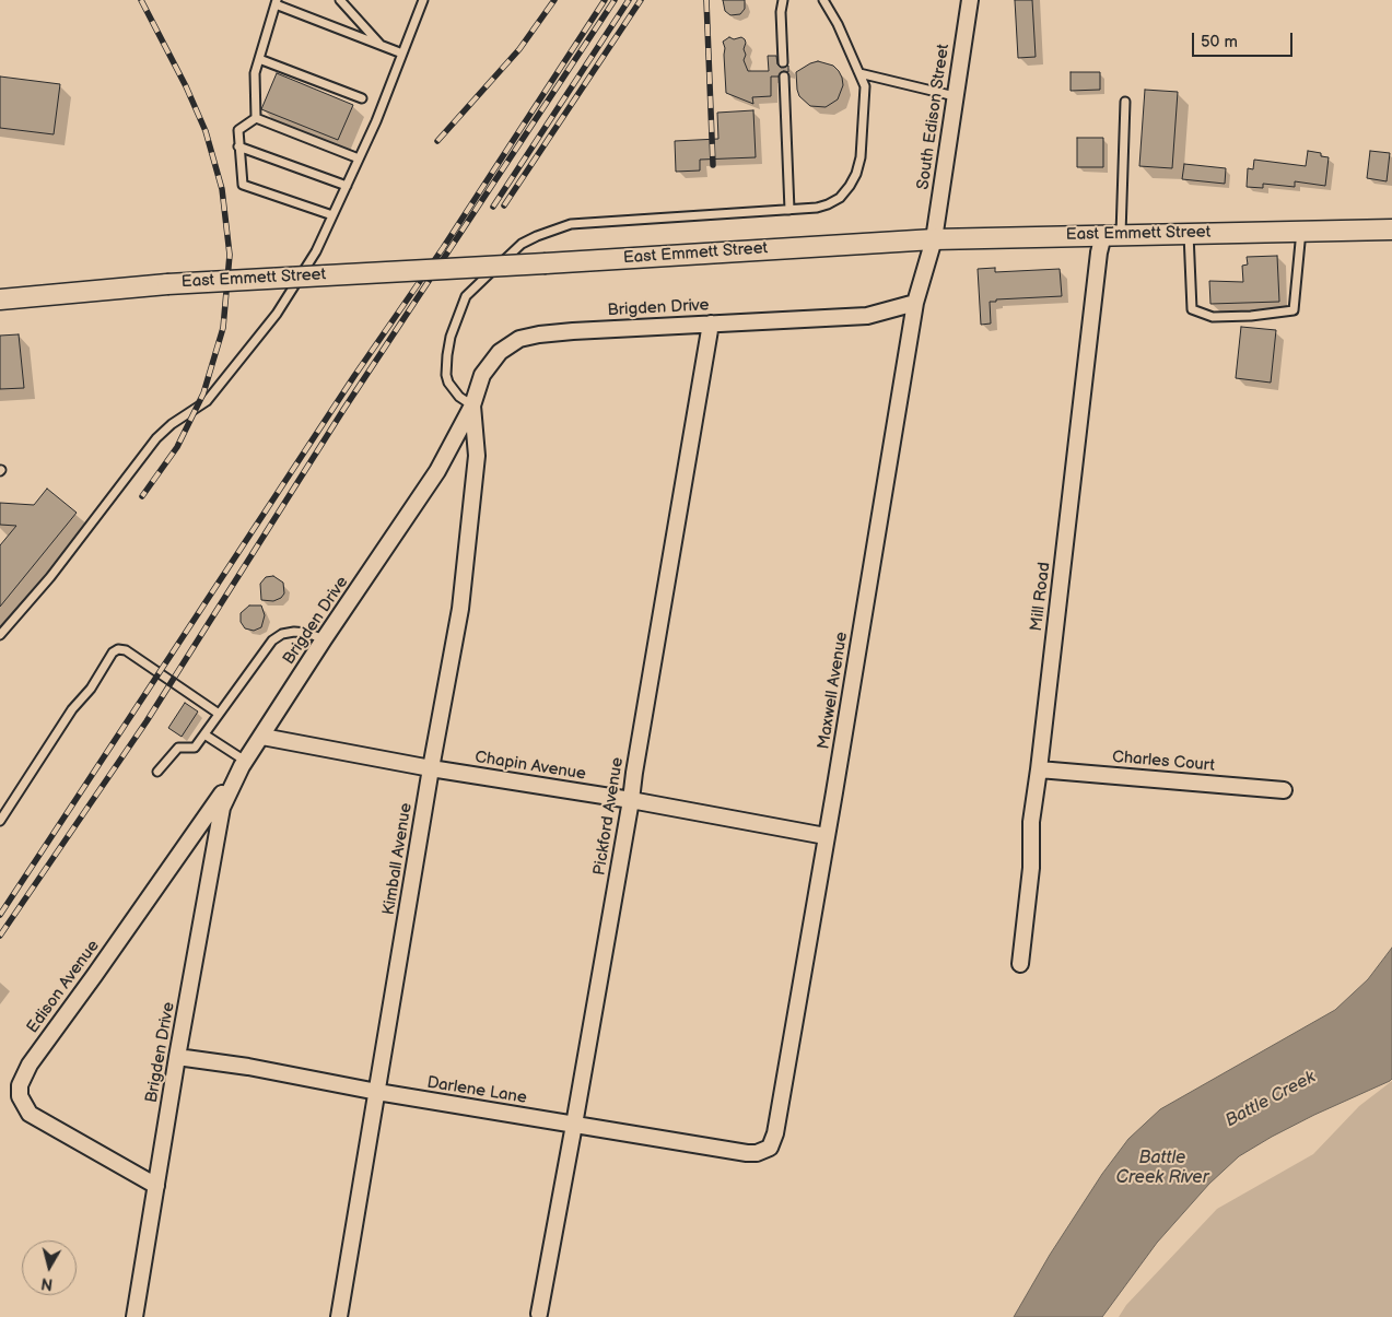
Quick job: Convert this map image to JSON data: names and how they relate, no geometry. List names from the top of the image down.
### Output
{
  "streets": {
    "street": [
      "South Edison Street",
      "East Emmett Street",
      "Brigden Drive",
      "Mill Road",
      "Maxwell Avenue",
      "Charles Court",
      "Chapin Avenue",
      "Pickford Avenue",
      "Kimball Avenue",
      "Edison Avenue",
      "Darlene Lane"
    ]
  },
  "crossings": [
    ["South Edison Street", "East Emmett Street"],
    ["South Edison Street", "Maxwell Avenue"],
    ["East Emmett Street", "Mill Road"],
    ["East Emmett Street", "Maxwell Avenue"],
    ["Brigden Drive", "Maxwell Avenue"],
    ["Brigden Drive", "Chapin Avenue"],
    ["Brigden Drive", "Pickford Avenue"],
    ["Brigden Drive", "Kimball Avenue"],
    ["Brigden Drive", "Edison Avenue"],
    ["Brigden Drive", "Darlene Lane"],
    ["Mill Road", "Charles Court"],
    ["Maxwell Avenue", "Chapin Avenue"],
    ["Maxwell Avenue", "Darlene Lane"],
    ["Chapin Avenue", "Pickford Avenue"],
    ["Chapin Avenue", "Kimball Avenue"],
    ["Pickford Avenue", "Darlene Lane"],
    ["Kimball Avenue", "Darlene Lane"]
  ],
  "water": ["Battle Creek", "Battle Creek River"],
  "scale_bar": "50 m",
  "north": "bottom"
}
